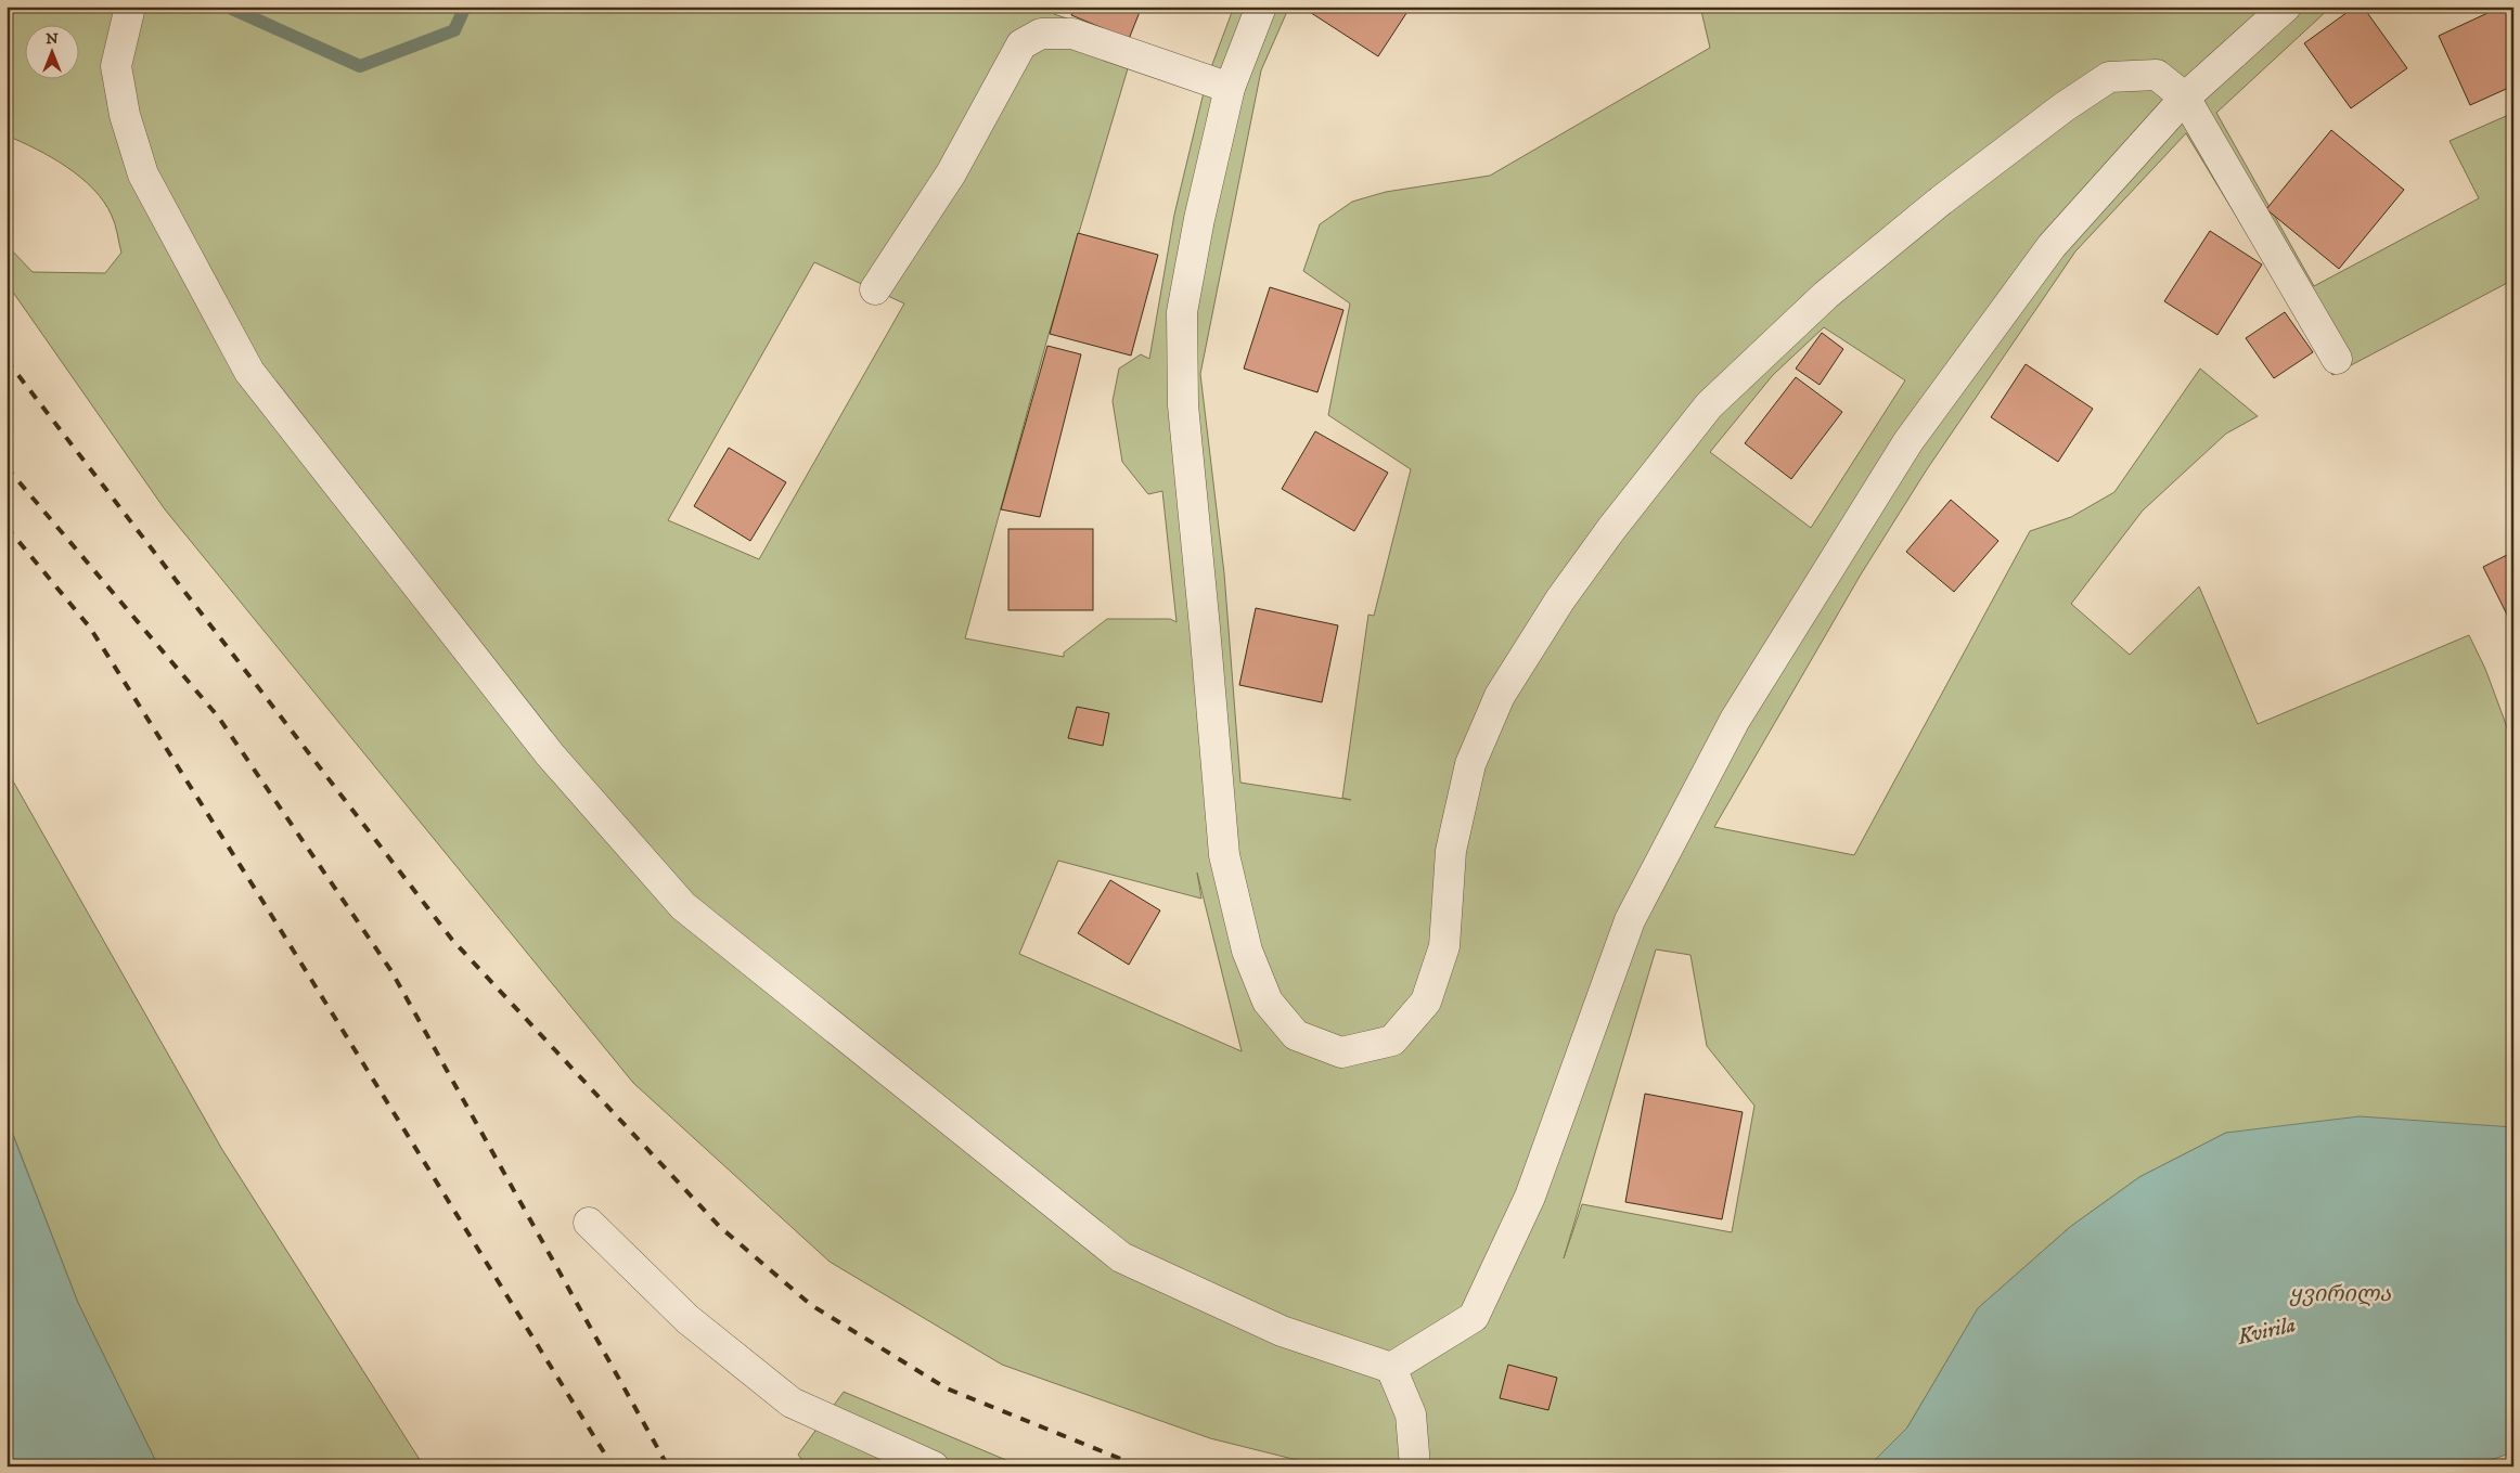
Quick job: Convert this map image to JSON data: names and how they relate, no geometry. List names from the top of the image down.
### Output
{
  "water": ["ყვირილა", "Kvirila"],
  "north": "top"
}
